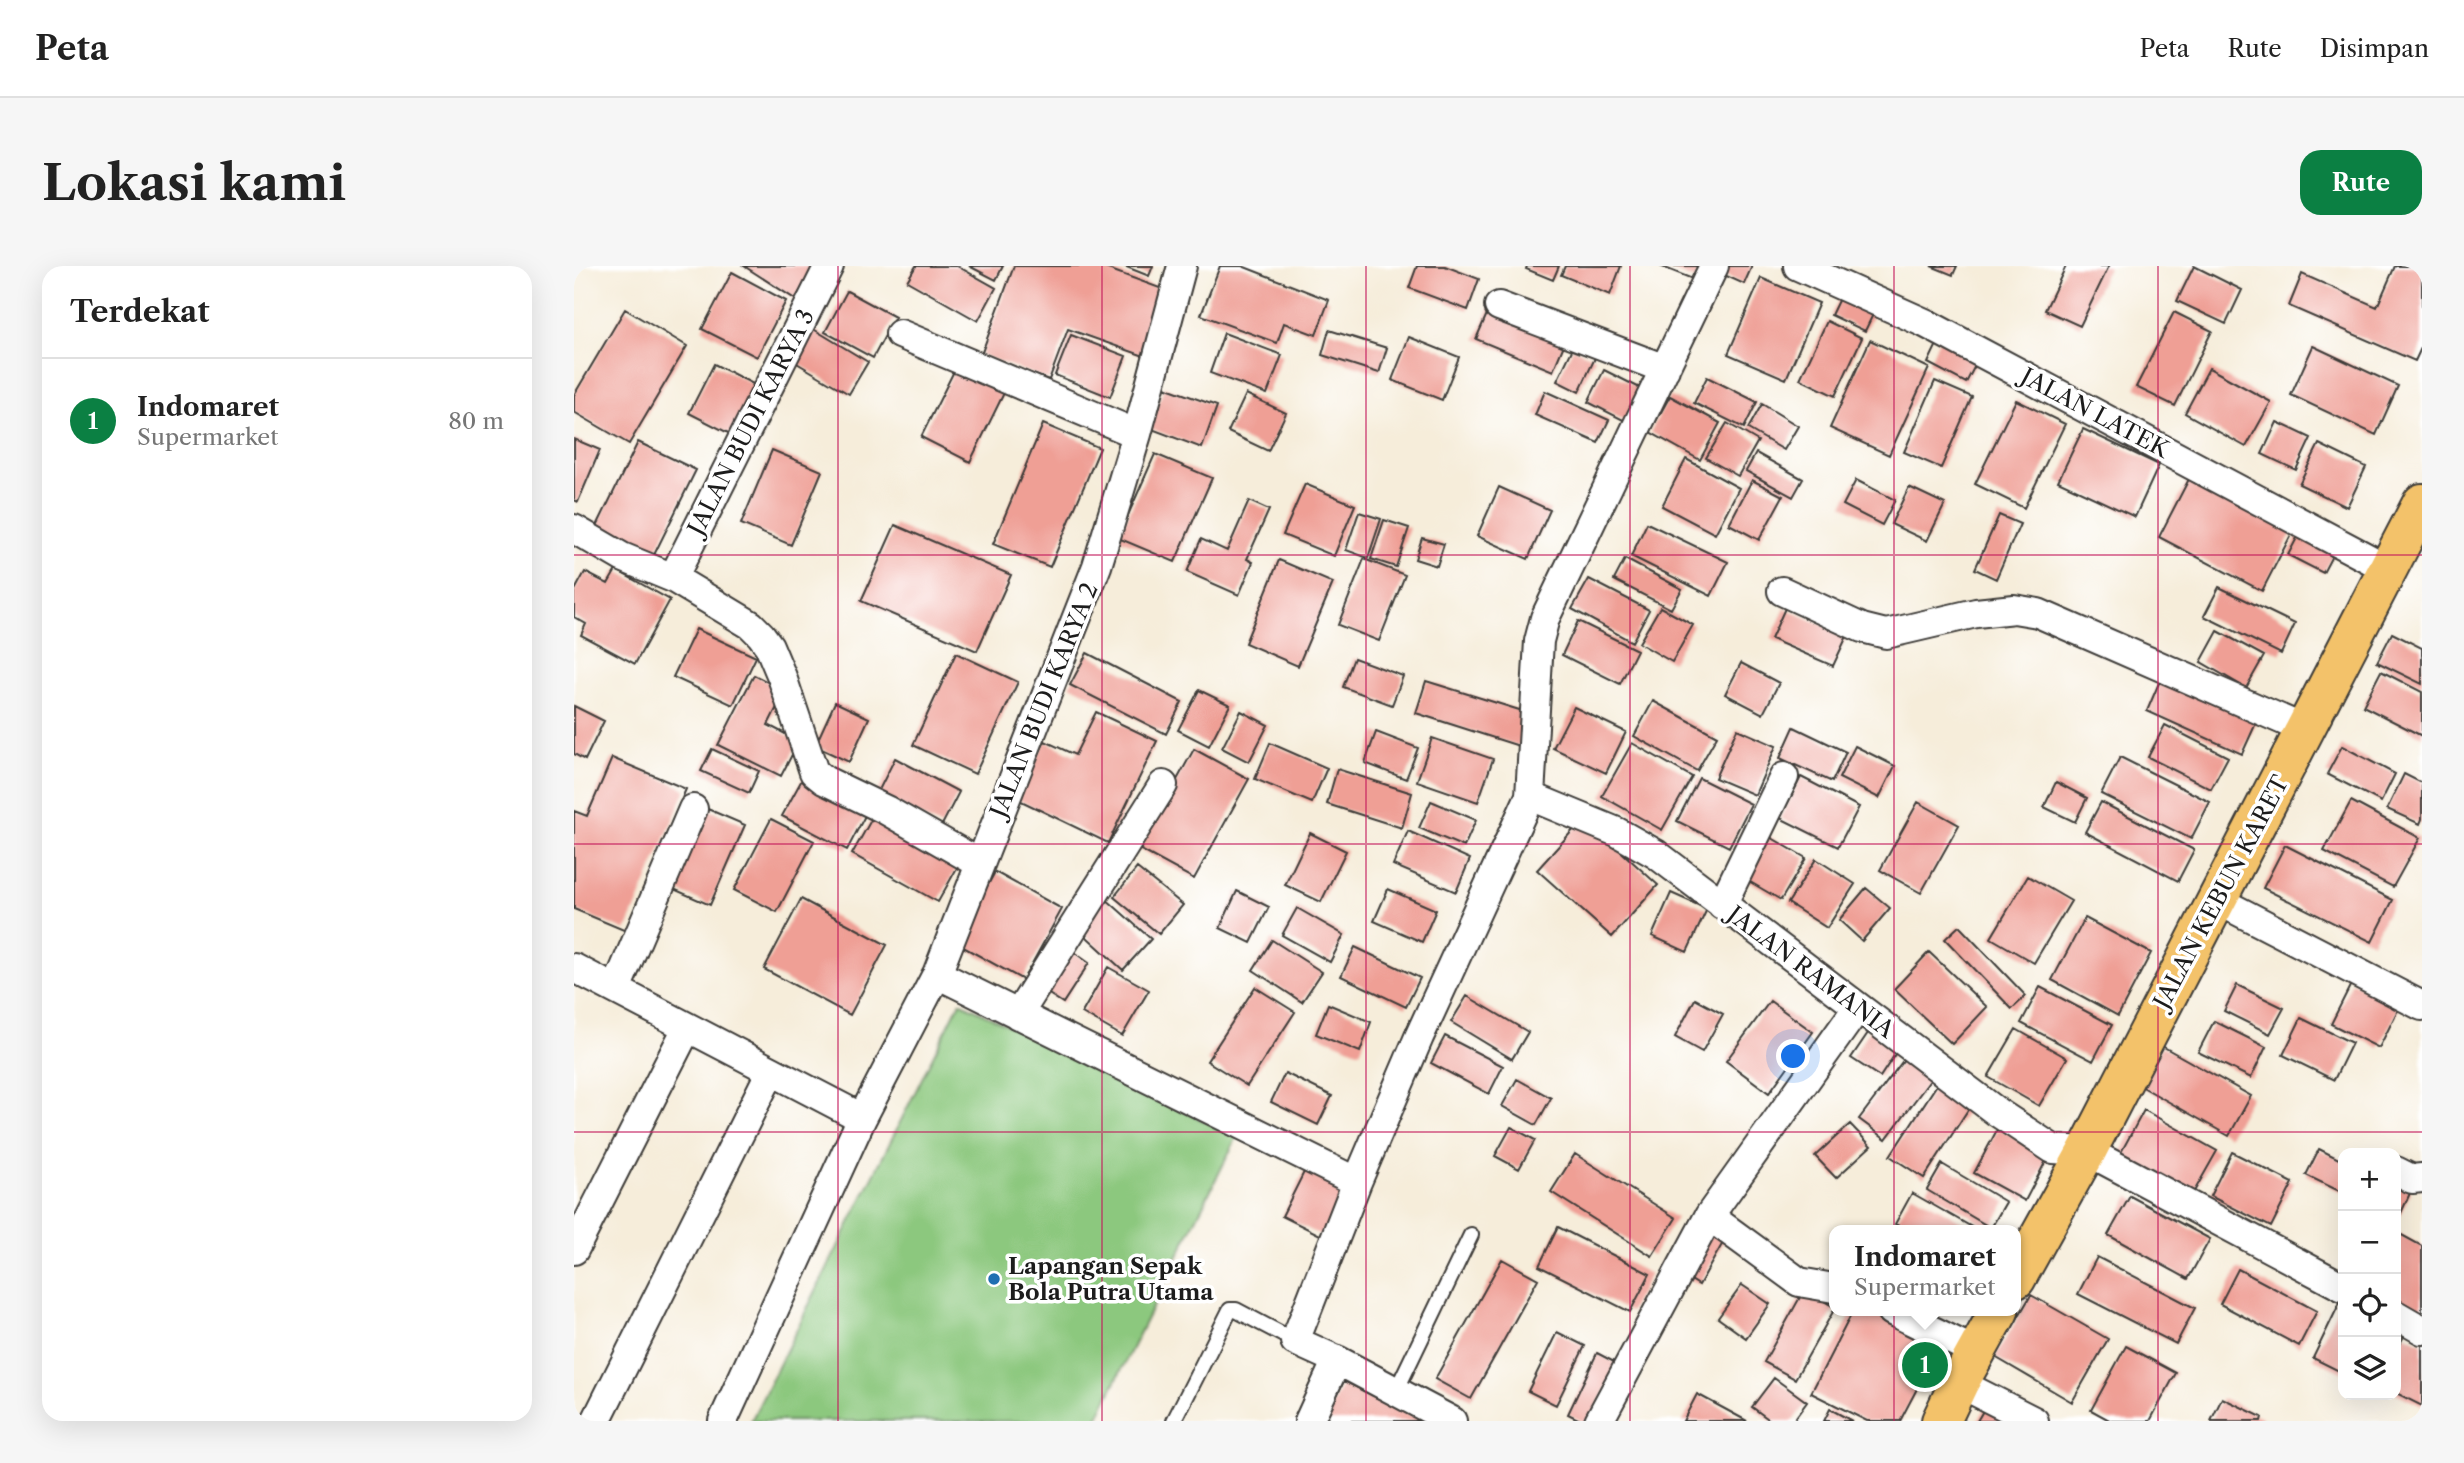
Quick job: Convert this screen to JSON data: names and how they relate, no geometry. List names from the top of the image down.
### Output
{
  "streets": {
    "main road": ["JALAN KEBUN KARET"],
    "street": [
      "JALAN LATEK",
      "JALAN BUDI KARYA 3",
      "JALAN BUDI KARYA 2",
      "JALAN RAMANIA"
    ]
  },
  "crossings": [
    ["JALAN LATEK", "JALAN KEBUN KARET"],
    ["JALAN KEBUN KARET", "JALAN RAMANIA"]
  ],
  "places": ["Lapangan Sepak Bola Putra Utama"],
  "page": {
    "header": "Peta",
    "nav": ["Peta", "Rute", "Disimpan"],
    "buttons": "Rute",
    "title": "Lokasi kami",
    "heading": "Terdekat",
    "list": [
      {
        "mark": "1",
        "name": "Indomaret",
        "note": "Supermarket",
        "value": "80 m"
      }
    ],
    "map_buttons": ["+", "−"],
    "popup": ["Indomaret", "Supermarket"],
    "pins": "1"
  }
}
